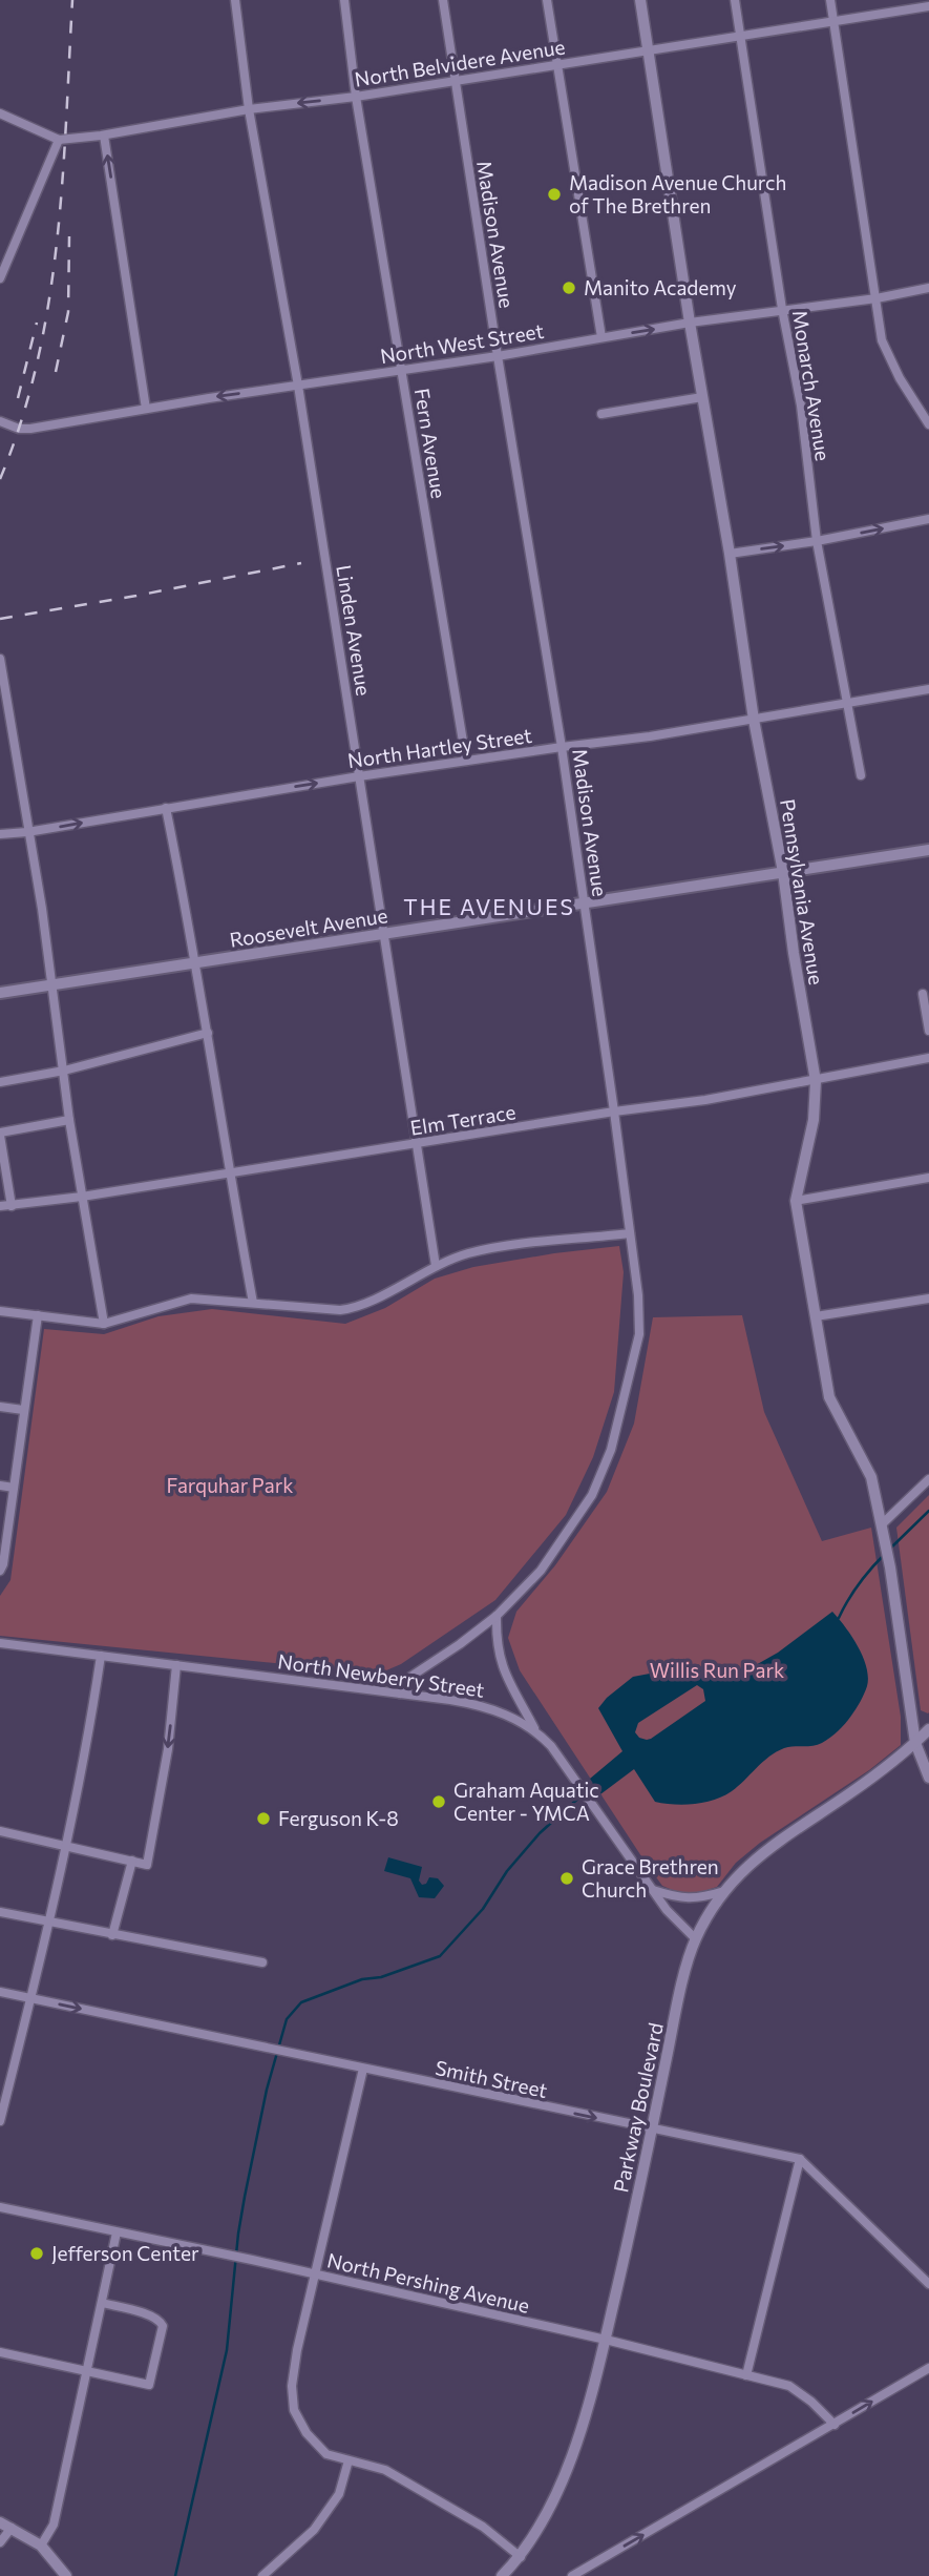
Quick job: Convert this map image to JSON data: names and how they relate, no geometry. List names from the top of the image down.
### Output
{
  "streets": {
    "main road": ["Roosevelt Avenue"],
    "street": [
      "North Belvidere Avenue",
      "Madison Avenue",
      "North West Street",
      "Monarch Avenue",
      "Fern Avenue",
      "Linden Avenue",
      "North Hartley Street",
      "Pennsylvania Avenue",
      "Elm Terrace",
      "North Newberry Street",
      "Smith Street",
      "Parkway Boulevard",
      "North Pershing Avenue"
    ]
  },
  "crossings": [
    ["North Belvidere Avenue", "Madison Avenue"],
    ["North Belvidere Avenue", "Monarch Avenue"],
    ["North Belvidere Avenue", "Fern Avenue"],
    ["North Belvidere Avenue", "Linden Avenue"],
    ["North Belvidere Avenue", "Pennsylvania Avenue"],
    ["Madison Avenue", "North West Street"],
    ["Madison Avenue", "North Hartley Street"],
    ["Madison Avenue", "Roosevelt Avenue"],
    ["Madison Avenue", "Elm Terrace"],
    ["Madison Avenue", "North Newberry Street"],
    ["North West Street", "Monarch Avenue"],
    ["North West Street", "Fern Avenue"],
    ["North West Street", "Linden Avenue"],
    ["North West Street", "Pennsylvania Avenue"],
    ["Monarch Avenue", "North Hartley Street"],
    ["Fern Avenue", "North Hartley Street"],
    ["Linden Avenue", "North Hartley Street"],
    ["Linden Avenue", "Roosevelt Avenue"],
    ["Linden Avenue", "Elm Terrace"],
    ["North Hartley Street", "Pennsylvania Avenue"],
    ["Pennsylvania Avenue", "Roosevelt Avenue"],
    ["Pennsylvania Avenue", "Elm Terrace"],
    ["Pennsylvania Avenue", "Parkway Boulevard"],
    ["North Newberry Street", "Parkway Boulevard"],
    ["Smith Street", "Parkway Boulevard"],
    ["Parkway Boulevard", "North Pershing Avenue"]
  ],
  "one_way": ["North Hartley Street", "Smith Street"],
  "districts": ["THE AVENUES"],
  "parks": ["Farquhar Park", "Willis Run Park"],
  "places": [
    "Madison Avenue Church of The Brethren",
    "Manito Academy",
    "Graham Aquatic Center - YMCA",
    "Ferguson K-8",
    "Grace Brethren Church",
    "Jefferson Center"
  ]
}
